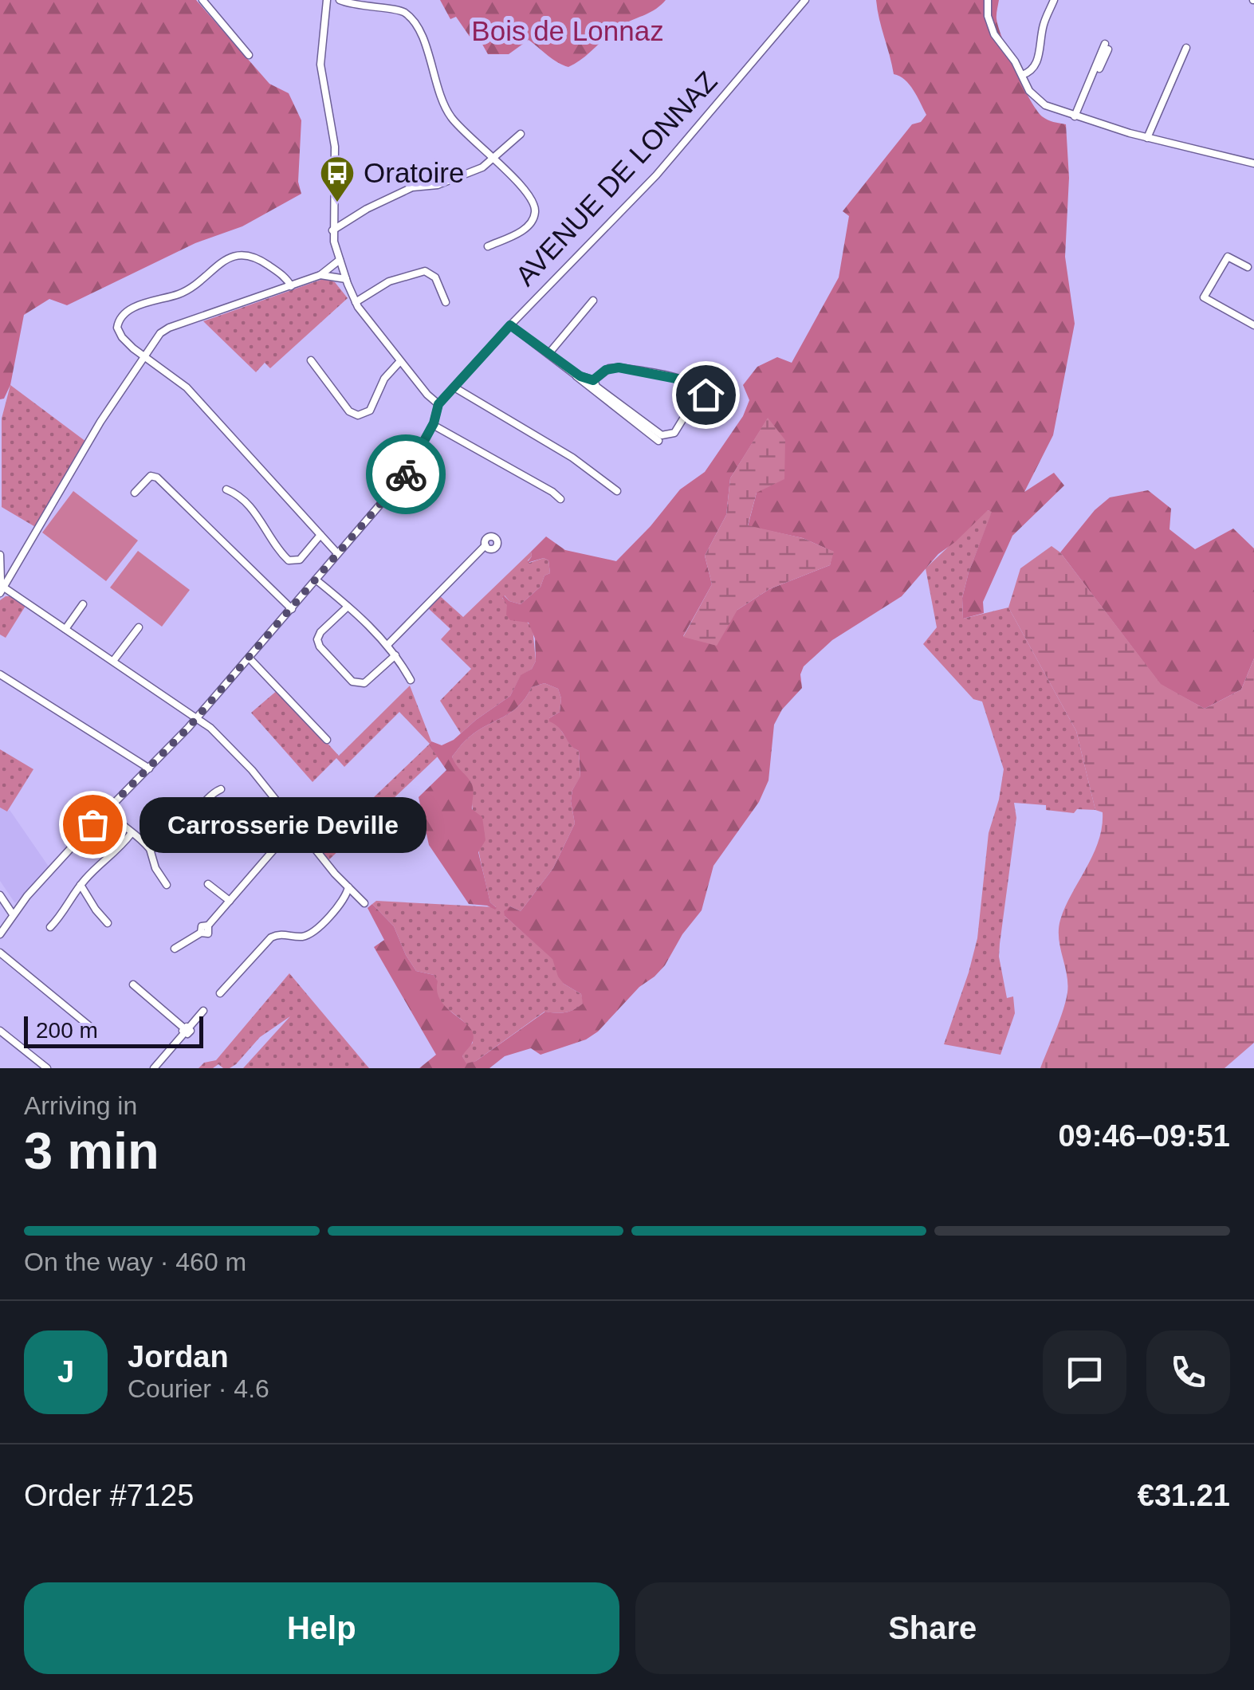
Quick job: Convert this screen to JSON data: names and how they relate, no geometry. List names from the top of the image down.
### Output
{
  "streets": {
    "street": ["AVENUE DE LONNAZ"]
  },
  "parks": ["Bois de Lonnaz"],
  "places": {
    "bus stop": ["Oratoire"],
    "other": ["Carrosserie Deville"]
  },
  "scale_bar": "200 m",
  "page": {
    "bubble": "Carrosserie Deville",
    "scale": "200 m",
    "heading": ["3 min", "Arriving in", "09:46–09:51"],
    "panel": [
      "Jordan",
      "Courier · 4.6",
      "Order #7125",
      "€31.21"
    ],
    "bar": "On the way · 460 m",
    "round": "J",
    "buttons": ["Help", "Share"]
  }
}
